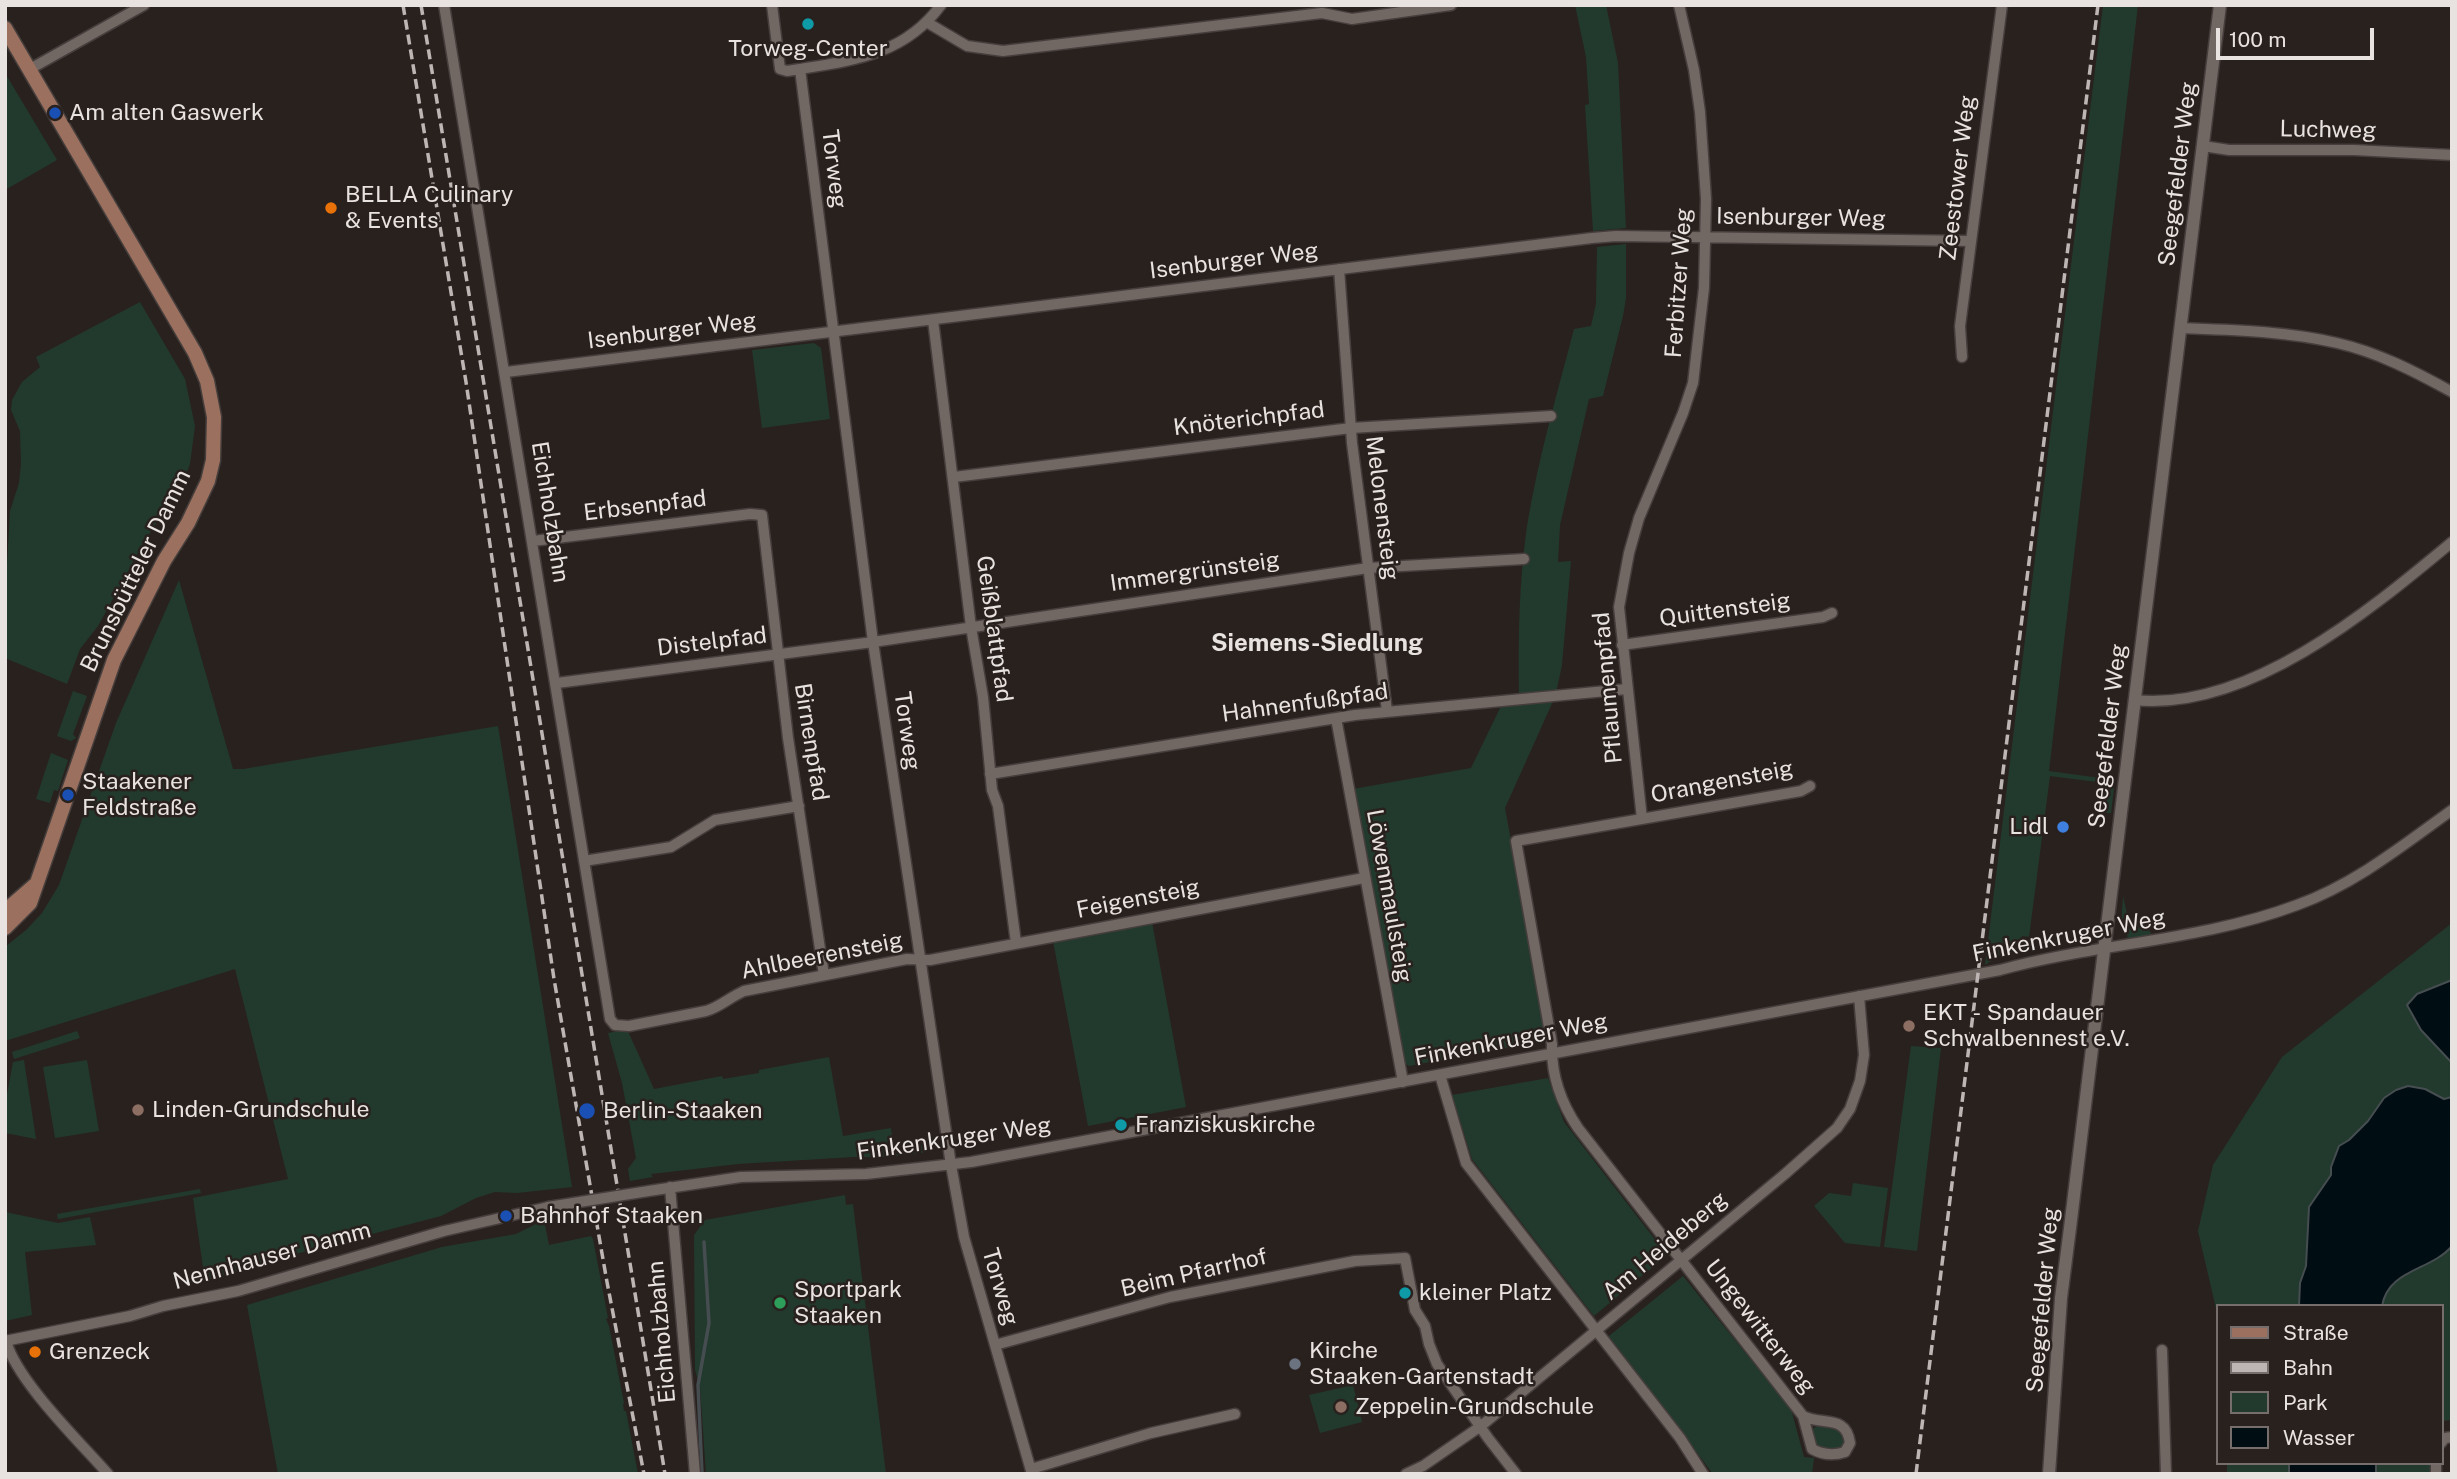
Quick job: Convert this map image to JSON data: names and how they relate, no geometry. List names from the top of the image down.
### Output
{
  "streets": {
    "main road": ["Brunsbütteler Damm"],
    "street": [
      "Luchweg",
      "Torweg",
      "Seegefelder Weg",
      "Zeestower Weg",
      "Isenburger Weg",
      "Ferbitzer Weg",
      "Knöterichpfad",
      "Erbsenpfad",
      "Melonensteig",
      "Eichholzbahn",
      "Immergrünsteig",
      "Quittensteig",
      "Geißblattpfad",
      "Distelpfad",
      "Pflaumenpfad",
      "Hahnenfußpfad",
      "Birnenpfad",
      "Orangensteig",
      "Löwenmaulsteig",
      "Feigensteig",
      "Finkenkruger Weg",
      "Ahlbeerensteig",
      "Am Heideberg",
      "Nennhauser Damm",
      "Beim Pfarrhof",
      "Ungewitterweg"
    ]
  },
  "crossings": [
    ["Luchweg", "Seegefelder Weg"],
    ["Torweg", "Isenburger Weg"],
    ["Torweg", "Immergrünsteig"],
    ["Torweg", "Distelpfad"],
    ["Torweg", "Feigensteig"],
    ["Torweg", "Finkenkruger Weg"],
    ["Torweg", "Ahlbeerensteig"],
    ["Torweg", "Beim Pfarrhof"],
    ["Seegefelder Weg", "Finkenkruger Weg"],
    ["Zeestower Weg", "Isenburger Weg"],
    ["Isenburger Weg", "Ferbitzer Weg"],
    ["Isenburger Weg", "Melonensteig"],
    ["Isenburger Weg", "Eichholzbahn"],
    ["Isenburger Weg", "Geißblattpfad"],
    ["Ferbitzer Weg", "Pflaumenpfad"],
    ["Knöterichpfad", "Melonensteig"],
    ["Knöterichpfad", "Geißblattpfad"],
    ["Erbsenpfad", "Eichholzbahn"],
    ["Erbsenpfad", "Birnenpfad"],
    ["Melonensteig", "Immergrünsteig"],
    ["Melonensteig", "Hahnenfußpfad"],
    ["Eichholzbahn", "Distelpfad"],
    ["Eichholzbahn", "Finkenkruger Weg"],
    ["Eichholzbahn", "Ahlbeerensteig"],
    ["Immergrünsteig", "Geißblattpfad"],
    ["Immergrünsteig", "Distelpfad"],
    ["Quittensteig", "Pflaumenpfad"],
    ["Geißblattpfad", "Hahnenfußpfad"],
    ["Geißblattpfad", "Feigensteig"],
    ["Distelpfad", "Birnenpfad"],
    ["Pflaumenpfad", "Hahnenfußpfad"],
    ["Pflaumenpfad", "Orangensteig"],
    ["Pflaumenpfad", "Ungewitterweg"],
    ["Hahnenfußpfad", "Löwenmaulsteig"],
    ["Birnenpfad", "Ahlbeerensteig"],
    ["Orangensteig", "Ungewitterweg"],
    ["Löwenmaulsteig", "Feigensteig"],
    ["Löwenmaulsteig", "Finkenkruger Weg"],
    ["Feigensteig", "Ahlbeerensteig"],
    ["Finkenkruger Weg", "Am Heideberg"],
    ["Finkenkruger Weg", "Nennhauser Damm"],
    ["Finkenkruger Weg", "Ungewitterweg"],
    ["Am Heideberg", "Beim Pfarrhof"],
    ["Am Heideberg", "Ungewitterweg"]
  ],
  "districts": ["Siemens-Siedlung"],
  "places": [
    "Torweg-Center",
    "Am alten Gaswerk",
    "BELLA Culinary & Events",
    "Staakener Feldstraße",
    "Lidl",
    "EKT - Spandauer Schwalbennest e.V.",
    "Linden-Grundschule",
    "Berlin-Staaken",
    "Franziskuskirche",
    "Bahnhof Staaken",
    "kleiner Platz",
    "Sportpark Staaken",
    "Grenzeck",
    "Kirche Staaken-Gartenstadt",
    "Zeppelin-Grundschule"
  ],
  "legend": [
    "Straße",
    "Bahn",
    "Park",
    "Wasser"
  ],
  "scale_bar": "100 m"
}
